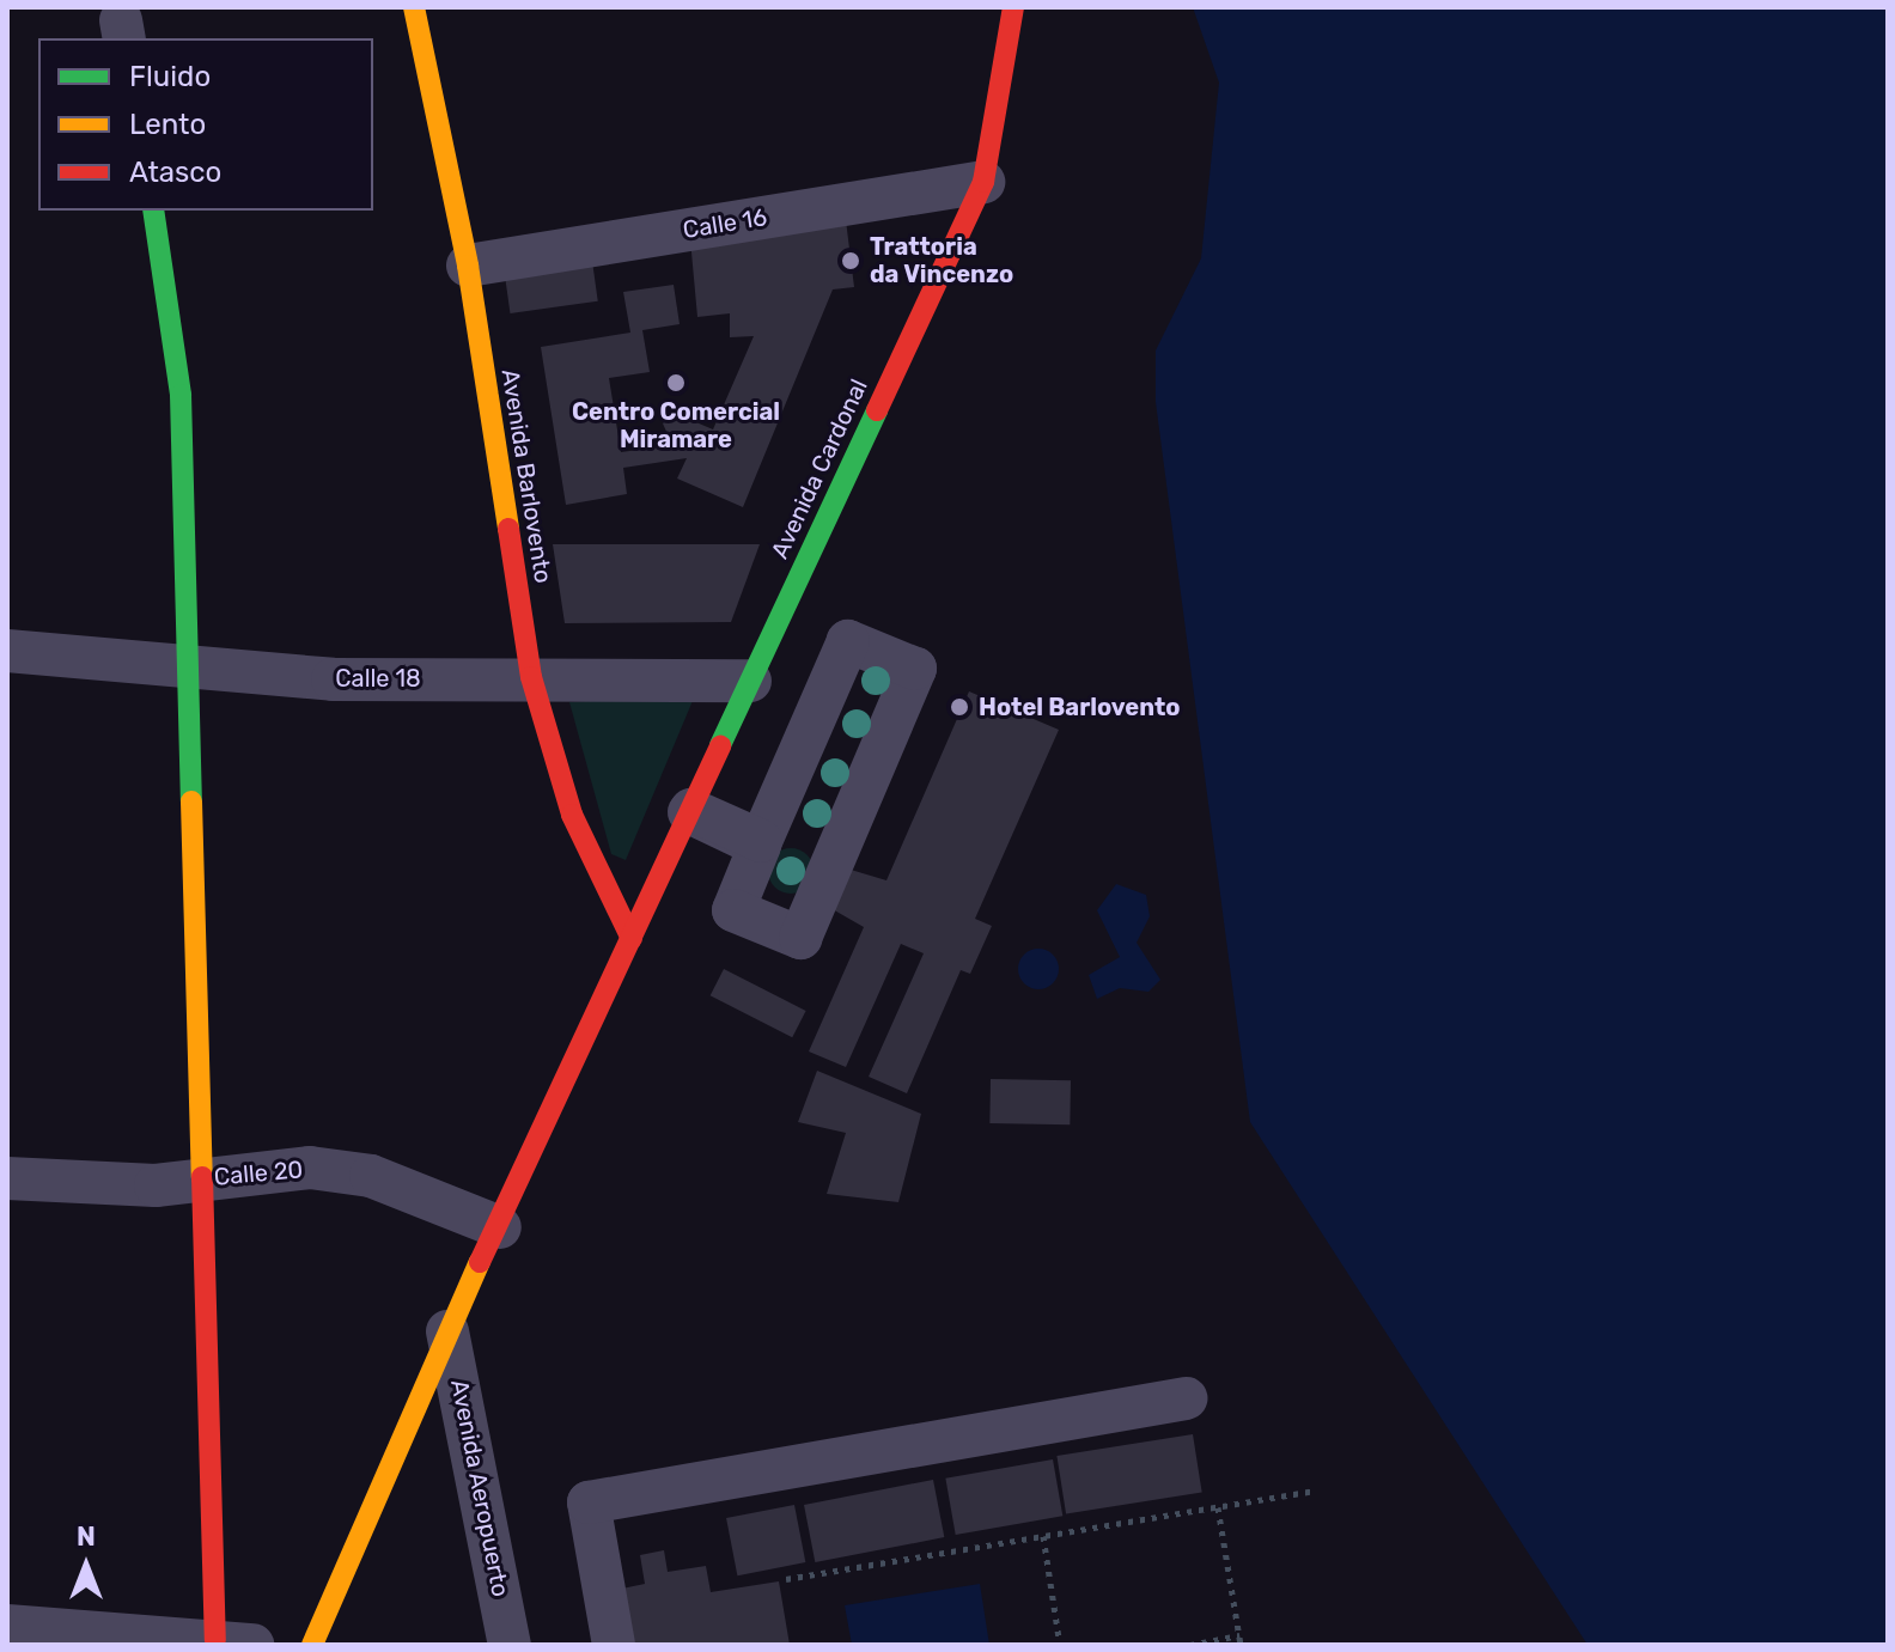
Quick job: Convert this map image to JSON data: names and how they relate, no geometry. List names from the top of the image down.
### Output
{
  "streets": {
    "street": [
      "Calle 16",
      "Avenida Cardonal",
      "Avenida Barlovento",
      "Calle 18",
      "Calle 20",
      "Avenida Aeropuerto"
    ]
  },
  "crossings": [
    ["Calle 16", "Avenida Cardonal"],
    ["Calle 16", "Avenida Barlovento"],
    ["Avenida Cardonal", "Avenida Barlovento"],
    ["Avenida Cardonal", "Calle 18"],
    ["Avenida Cardonal", "Calle 20"],
    ["Avenida Cardonal", "Avenida Aeropuerto"],
    ["Avenida Barlovento", "Calle 18"]
  ],
  "places": ["Trattoria da Vincenzo", "Centro Comercial Miramare", "Hotel Barlovento"],
  "legend": ["Fluido", "Lento", "Atasco"],
  "north": "top"
}
